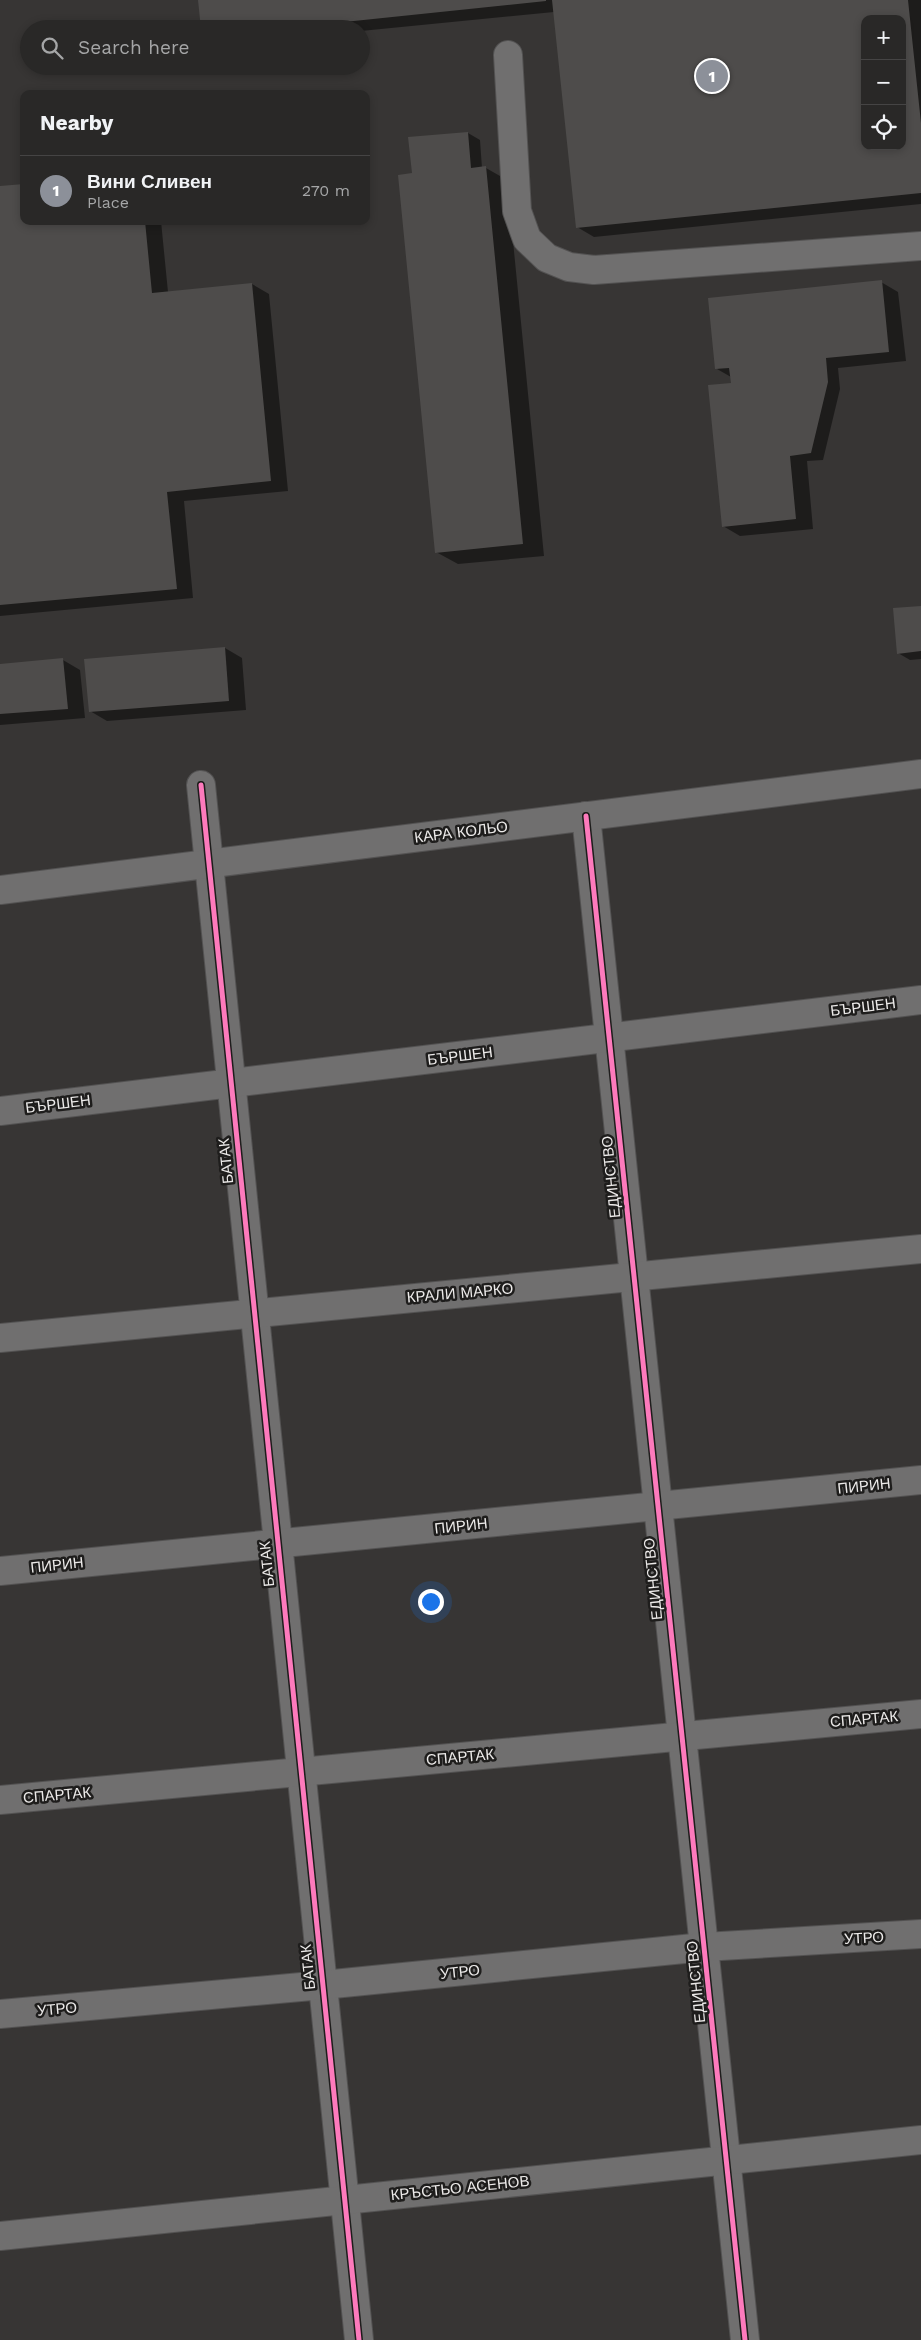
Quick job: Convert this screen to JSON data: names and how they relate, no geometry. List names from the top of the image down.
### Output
{
  "streets": {
    "street": [
      "КАРА КОЛЬО",
      "БЪРШЕН",
      "БАТАК",
      "ЕДИНСТВО",
      "КРАЛИ МАРКО",
      "ПИРИН",
      "СПАРТАК",
      "УТРО",
      "КРЪСТЬО АСЕНОВ"
    ]
  },
  "crossings": [
    ["КАРА КОЛЬО", "БАТАК"],
    ["КАРА КОЛЬО", "ЕДИНСТВО"],
    ["БЪРШЕН", "БАТАК"],
    ["БЪРШЕН", "ЕДИНСТВО"],
    ["БАТАК", "КРАЛИ МАРКО"],
    ["БАТАК", "ПИРИН"],
    ["БАТАК", "СПАРТАК"],
    ["БАТАК", "УТРО"],
    ["БАТАК", "КРЪСТЬО АСЕНОВ"],
    ["ЕДИНСТВО", "КРАЛИ МАРКО"],
    ["ЕДИНСТВО", "ПИРИН"],
    ["ЕДИНСТВО", "СПАРТАК"],
    ["ЕДИНСТВО", "УТРО"],
    ["ЕДИНСТВО", "КРЪСТЬО АСЕНОВ"]
  ],
  "page": {
    "map_buttons": ["+", "−"],
    "search": "Search here",
    "pins": "1",
    "heading": "Nearby",
    "list": [
      {
        "mark": "1",
        "name": "Вини Сливен",
        "note": "Place",
        "value": "270 m"
      }
    ]
  }
}
